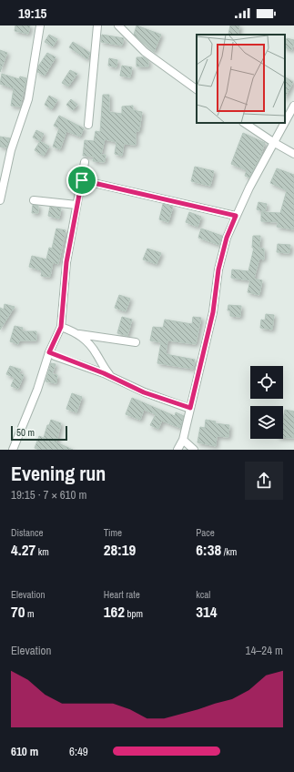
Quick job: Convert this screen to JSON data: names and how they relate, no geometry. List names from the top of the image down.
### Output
{
  "scale_bar": "50 m",
  "page": {
    "status": "19:15",
    "scale": "50 m",
    "heading": ["Evening run", "19:15 · 7 × 610 m"],
    "stats": [
      ["Distance", "4.27 km"],
      ["Time", "28:19"],
      ["Pace", "6:38 /km"],
      ["Elevation", "70 m"],
      ["Heart rate", "162 bpm"],
      ["kcal", "314"]
    ],
    "chart": ["Elevation", "14–24 m"],
    "list": [
      {
        "name": "610 m",
        "note": "6:49"
      }
    ]
  }
}
